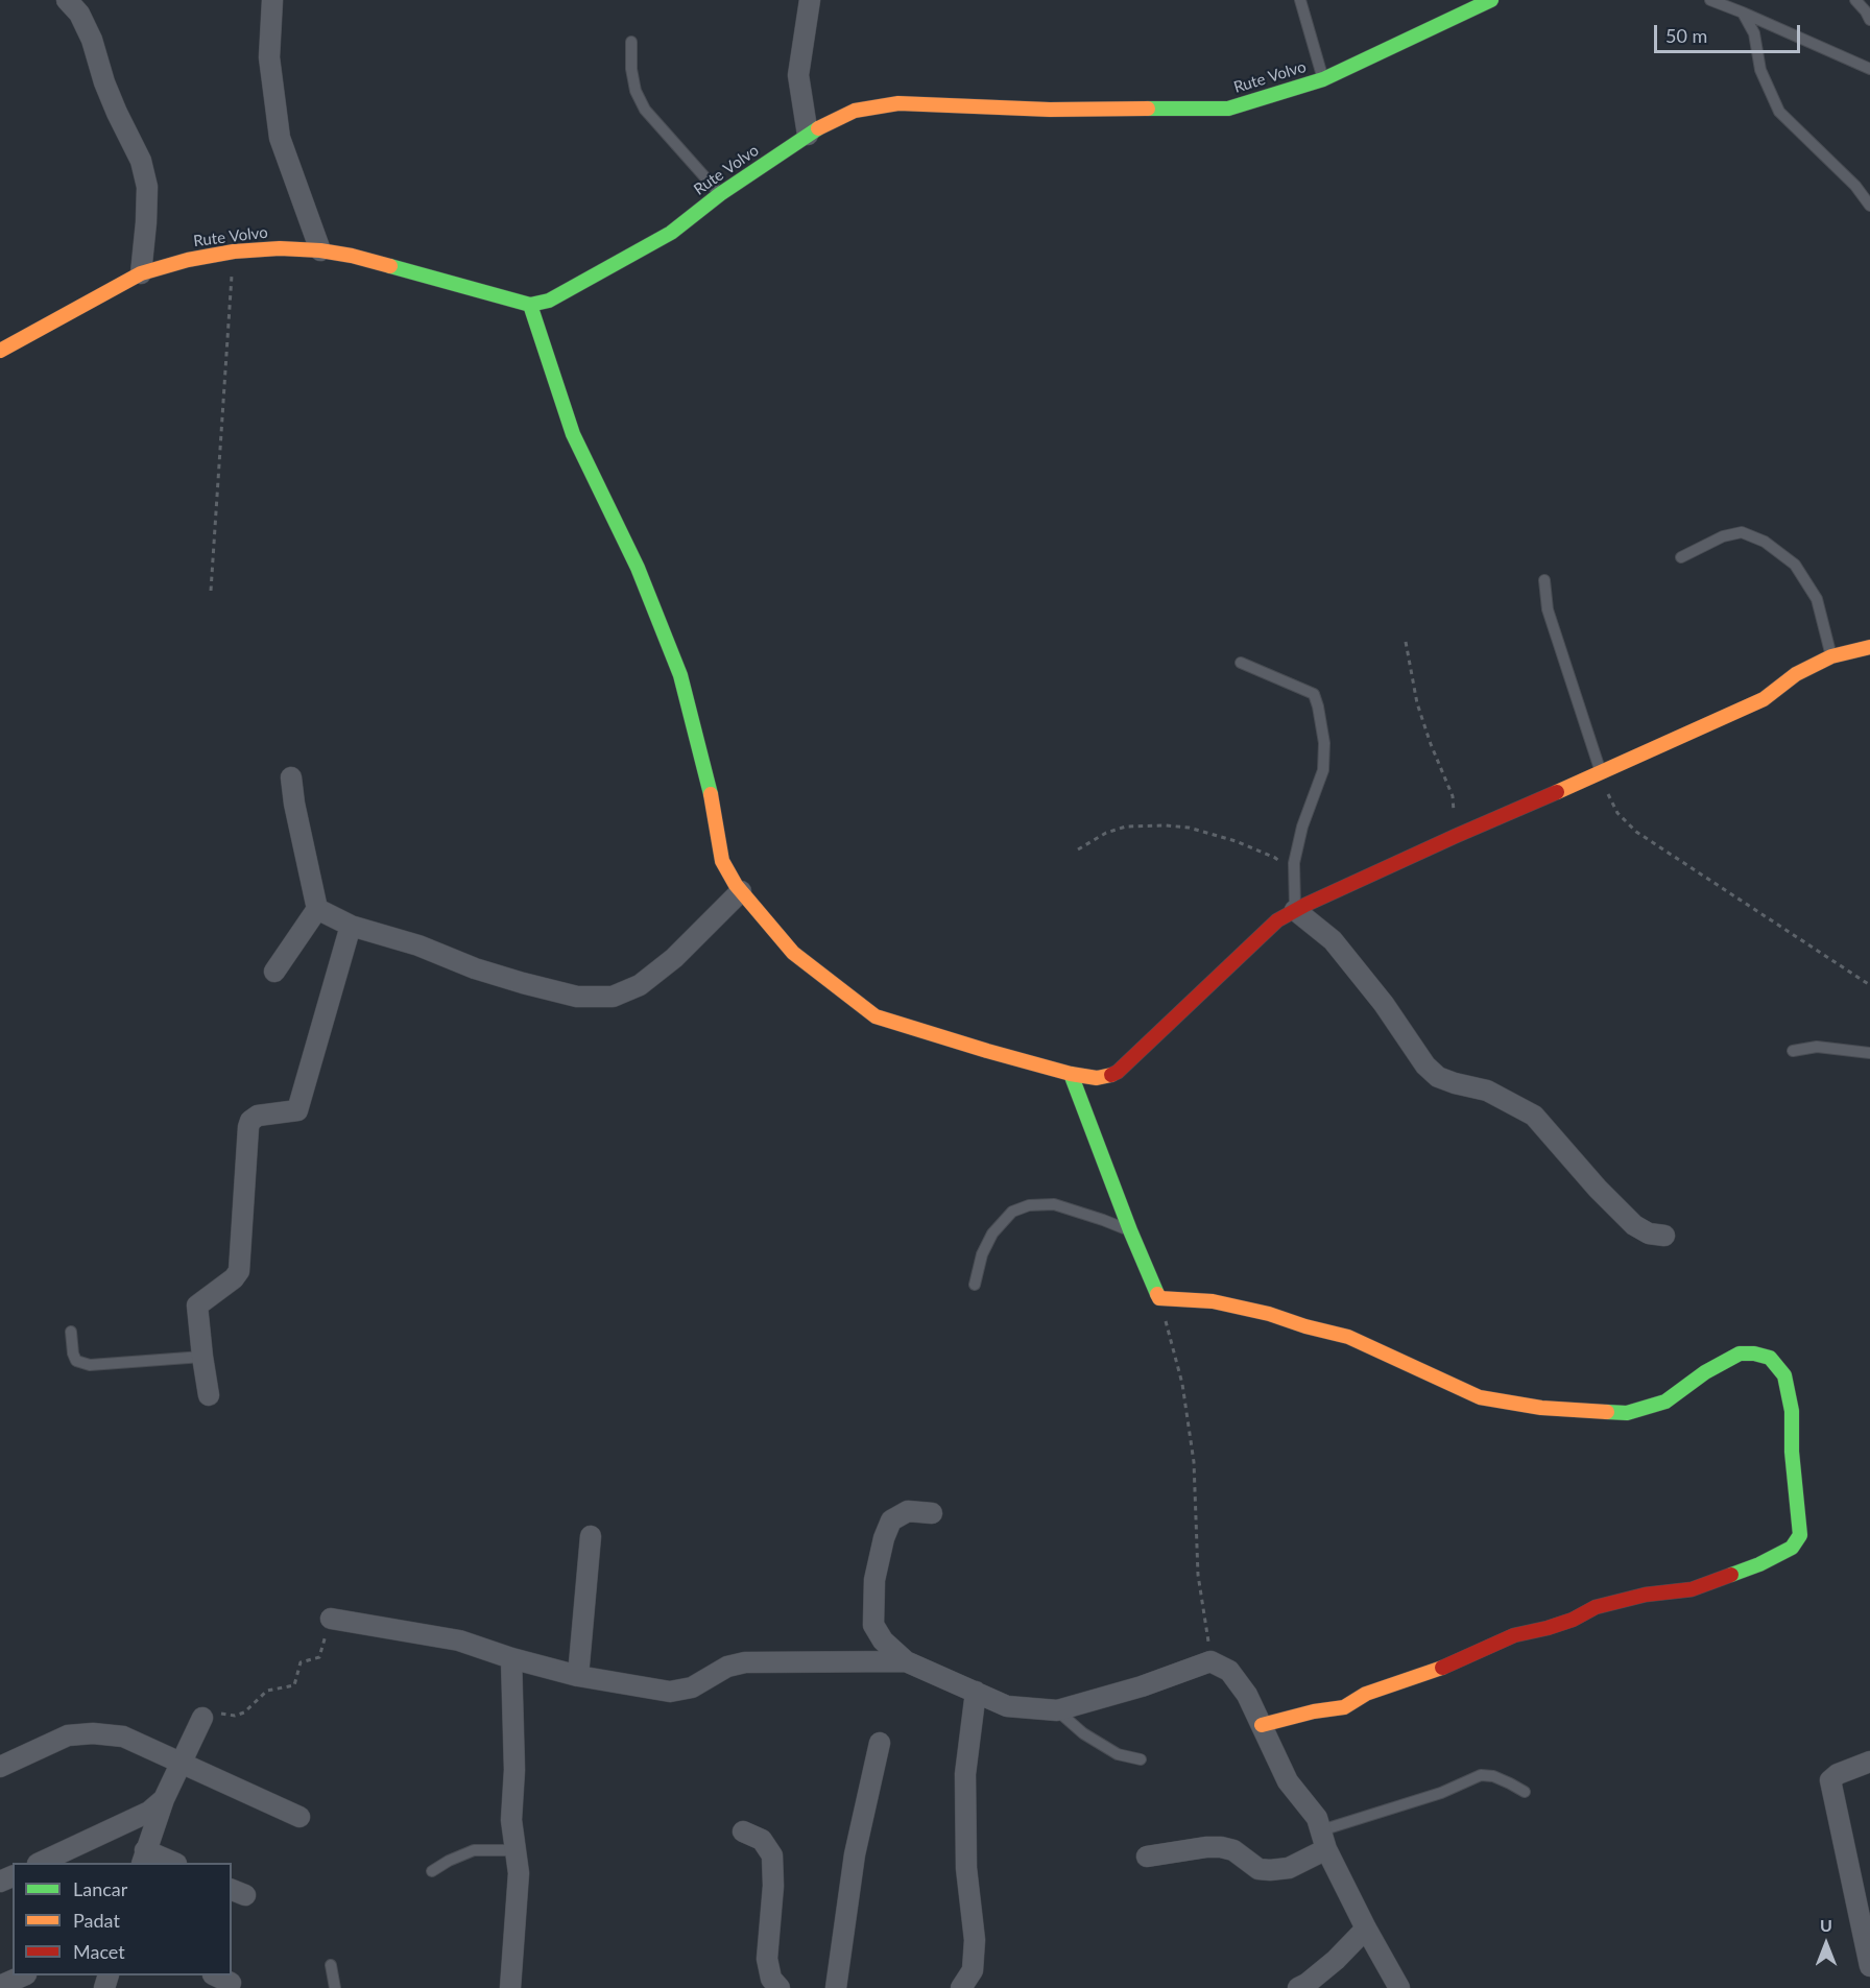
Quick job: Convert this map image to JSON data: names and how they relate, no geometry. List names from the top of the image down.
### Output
{
  "streets": {
    "street": ["Rute Volvo"]
  },
  "legend": ["Lancar", "Padat", "Macet"],
  "scale_bar": "50 m",
  "north": "top"
}
